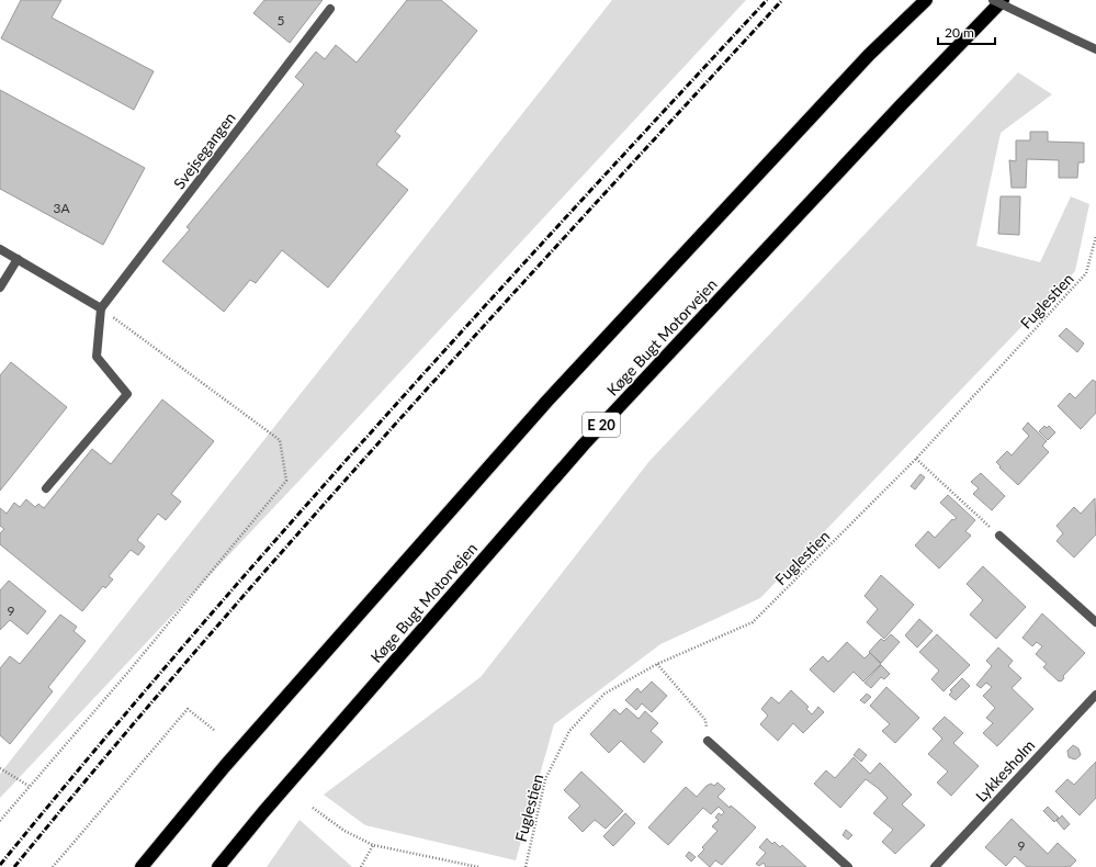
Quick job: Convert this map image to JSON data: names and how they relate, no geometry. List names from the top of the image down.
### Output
{
  "streets": {
    "highway": ["Køge Bugt Motorvejen", "E 20"],
    "street": ["Svejsegangen", "Lykkesholm"],
    "path": ["Fuglestien"]
  },
  "house_numbers": [
    "5",
    "3A",
    "9",
    "9"
  ],
  "scale_bar": "20 m"
}
